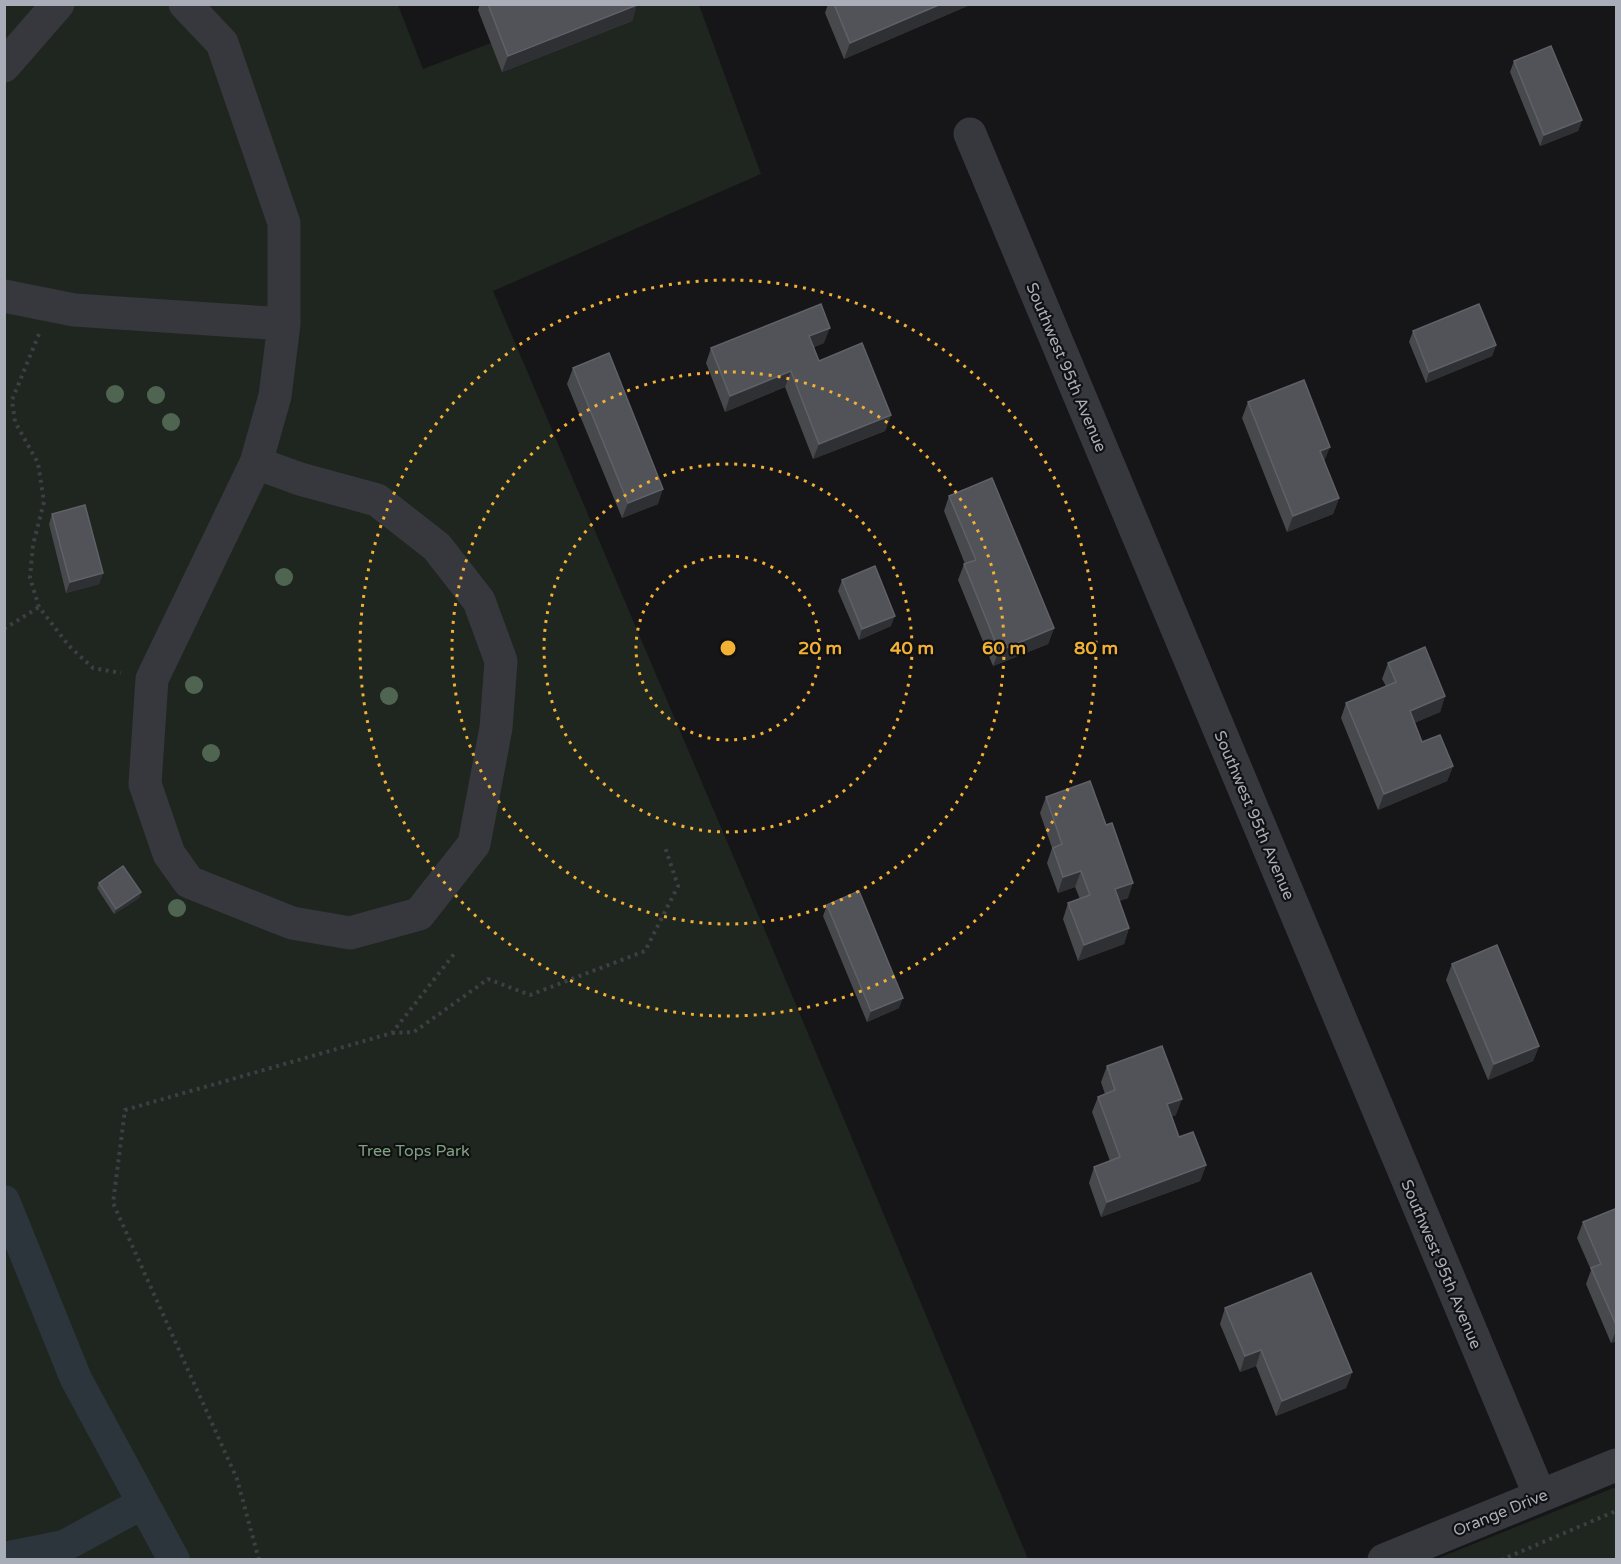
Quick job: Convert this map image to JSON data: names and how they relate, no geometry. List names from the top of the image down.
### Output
{
  "streets": {
    "street": ["Southwest 95th Avenue", "Orange Drive"]
  },
  "crossings": [
    ["Southwest 95th Avenue", "Orange Drive"]
  ],
  "parks": ["Tree Tops Park"],
  "rings": [
    "20 m",
    "40 m",
    "60 m",
    "80 m"
  ]
}
